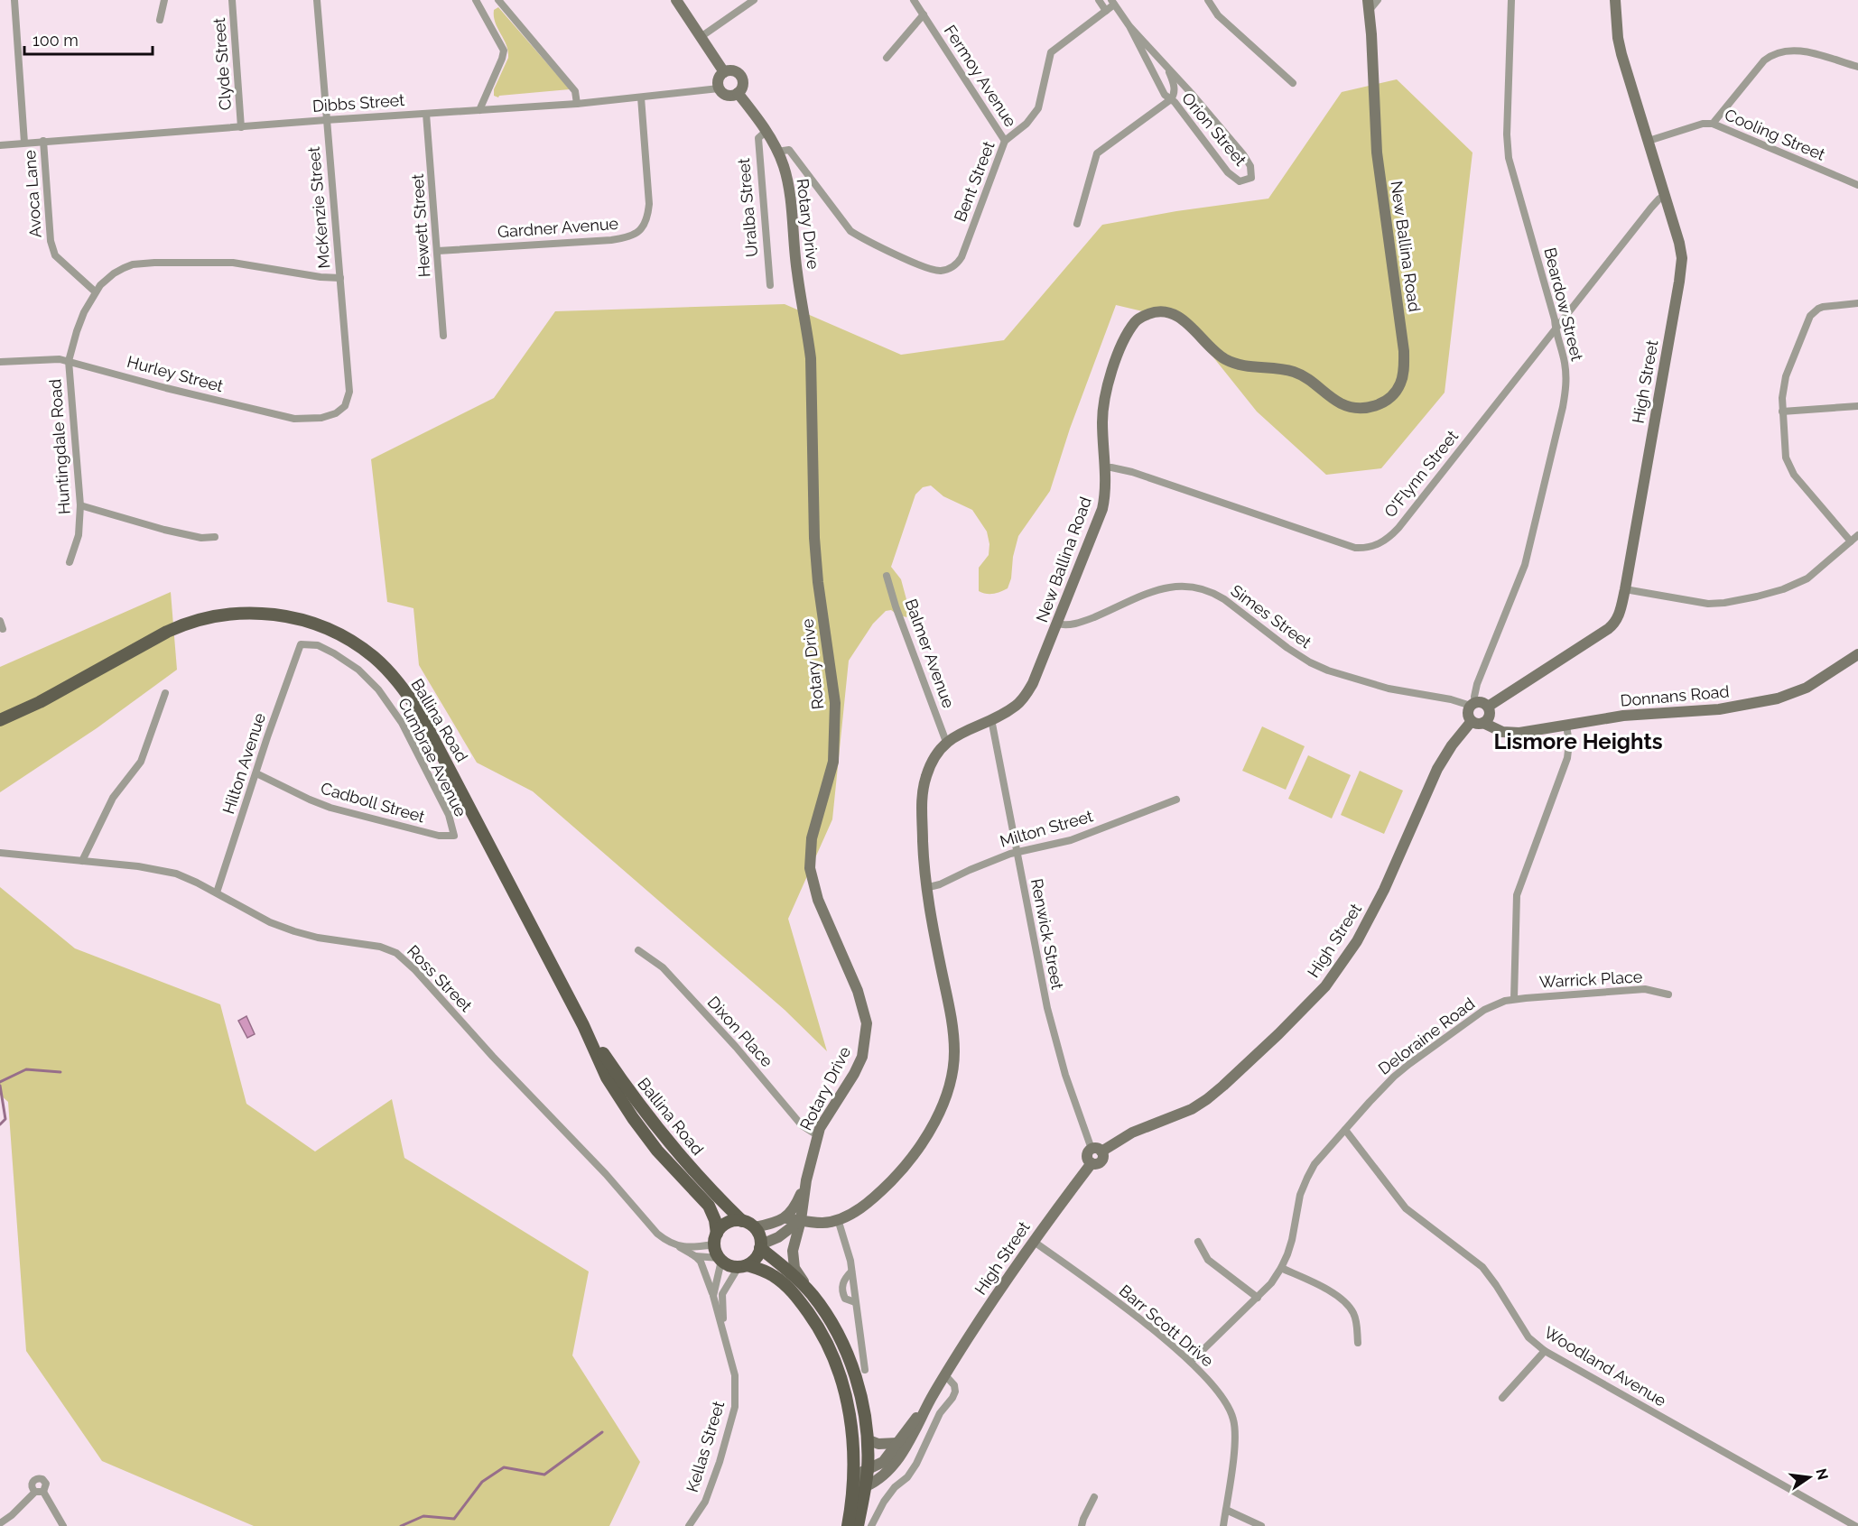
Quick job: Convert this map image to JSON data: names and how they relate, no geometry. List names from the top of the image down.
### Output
{
  "streets": {
    "main road": ["Ballina Road"],
    "street": [
      "Clyde Street",
      "Fermoy Avenue",
      "Dibbs Street",
      "Orion Street",
      "Cooling Street",
      "Bent Street",
      "Avoca Lane",
      "McKenzie Street",
      "Uralba Street",
      "Rotary Drive",
      "Hewett Street",
      "Gardner Avenue",
      "New Ballina Road",
      "Beardow Street",
      "Hurley Street",
      "High Street",
      "Huntingdale Road",
      "O'Flynn Street",
      "Simes Street",
      "Balmer Avenue",
      "Donnans Road",
      "Cumbrae Avenue",
      "Hilton Avenue",
      "Cadboll Street",
      "Milton Street",
      "Renwick Street",
      "Ross Street",
      "Warrick Place",
      "Dixon Place",
      "Deloraine Road",
      "Barr Scott Drive",
      "Woodland Avenue",
      "Kellas Street"
    ]
  },
  "crossings": [
    ["Clyde Street", "Dibbs Street"],
    ["Fermoy Avenue", "Bent Street"],
    ["Dibbs Street", "Avoca Lane"],
    ["Dibbs Street", "McKenzie Street"],
    ["Dibbs Street", "Hewett Street"],
    ["Dibbs Street", "Gardner Avenue"],
    ["Orion Street", "Bent Street"],
    ["Cooling Street", "High Street"],
    ["Bent Street", "Rotary Drive"],
    ["Avoca Lane", "Huntingdale Road"],
    ["McKenzie Street", "Hurley Street"],
    ["Rotary Drive", "New Ballina Road"],
    ["Rotary Drive", "Dixon Place"],
    ["Hewett Street", "Gardner Avenue"],
    ["New Ballina Road", "O'Flynn Street"],
    ["New Ballina Road", "Simes Street"],
    ["New Ballina Road", "Balmer Avenue"],
    ["New Ballina Road", "Milton Street"],
    ["New Ballina Road", "Renwick Street"],
    ["Beardow Street", "High Street"],
    ["Beardow Street", "O'Flynn Street"],
    ["Beardow Street", "Simes Street"],
    ["Beardow Street", "Donnans Road"],
    ["Hurley Street", "Huntingdale Road"],
    ["High Street", "O'Flynn Street"],
    ["High Street", "Simes Street"],
    ["High Street", "Donnans Road"],
    ["High Street", "Renwick Street"],
    ["High Street", "Barr Scott Drive"],
    ["Simes Street", "Donnans Road"],
    ["Ballina Road", "Kellas Street"],
    ["Cumbrae Avenue", "Hilton Avenue"],
    ["Cumbrae Avenue", "Cadboll Street"],
    ["Hilton Avenue", "Cadboll Street"],
    ["Hilton Avenue", "Ross Street"],
    ["Milton Street", "Renwick Street"],
    ["Ross Street", "Kellas Street"],
    ["Warrick Place", "Deloraine Road"],
    ["Deloraine Road", "Barr Scott Drive"],
    ["Deloraine Road", "Woodland Avenue"]
  ],
  "districts": ["Lismore Heights"],
  "scale_bar": "100 m",
  "north": "right"
}
